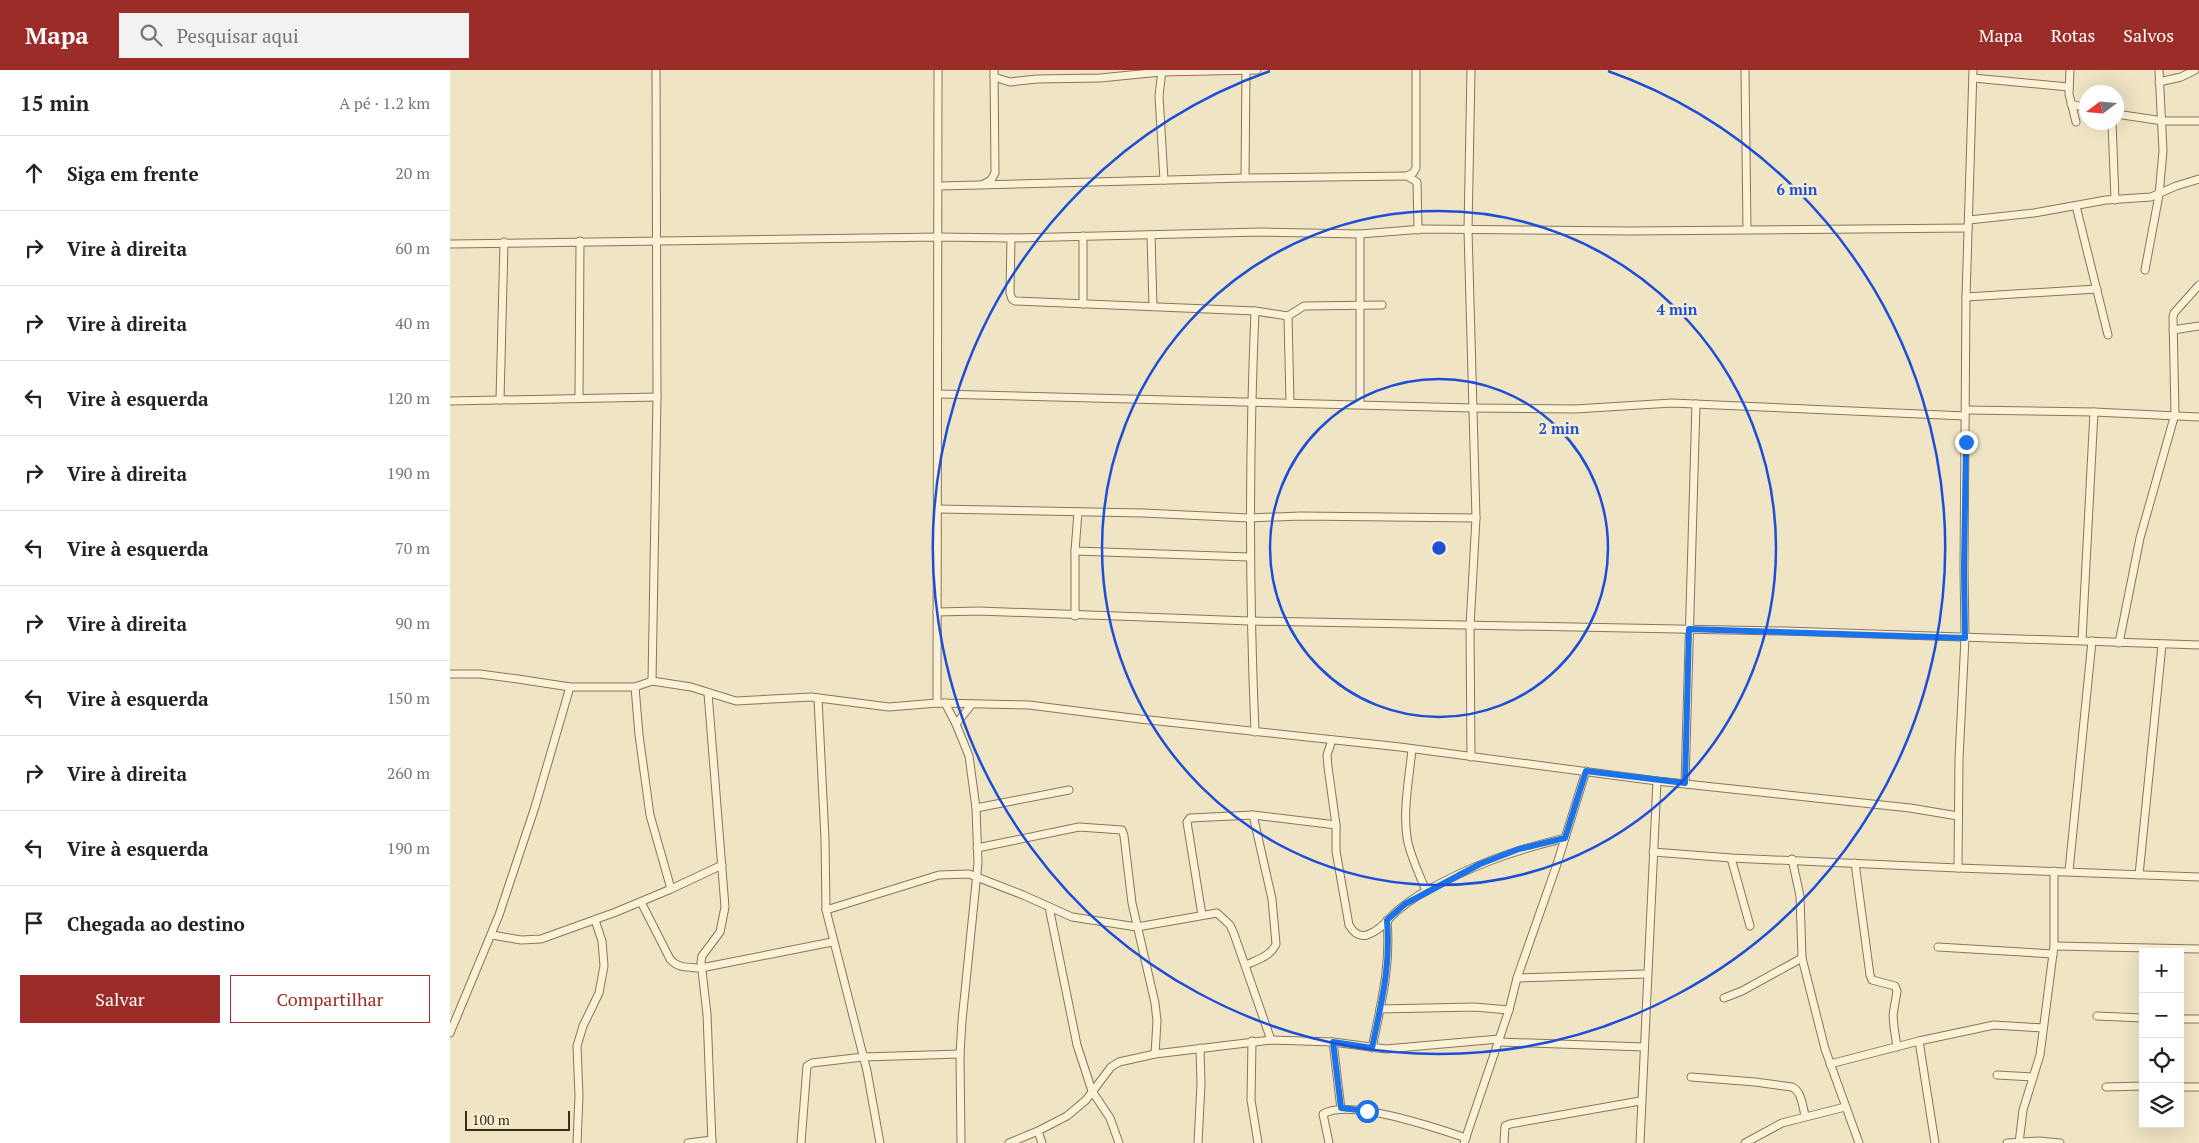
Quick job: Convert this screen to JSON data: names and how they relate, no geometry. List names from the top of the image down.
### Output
{
  "scale_bar": "100 m",
  "north": "left",
  "page": {
    "header": "Mapa",
    "search": "Pesquisar aqui",
    "nav": ["Mapa", "Rotas", "Salvos"],
    "heading": ["15 min", "A pé · 1.2 km"],
    "list": [
      ["Siga em frente", "20 m"],
      ["Vire à direita", "60 m"],
      ["Vire à direita", "40 m"],
      ["Vire à esquerda", "120 m"],
      ["Vire à direita", "190 m"],
      ["Vire à esquerda", "70 m"],
      ["Vire à direita", "90 m"],
      ["Vire à esquerda", "150 m"],
      ["Vire à direita", "260 m"],
      ["Vire à esquerda", "190 m"],
      "Chegada ao destino"
    ],
    "map_buttons": ["+", "−"],
    "buttons": ["Salvar", "Compartilhar"],
    "scale": "100 m"
  },
  "rings": ["6 min", "4 min", "2 min"]
}
